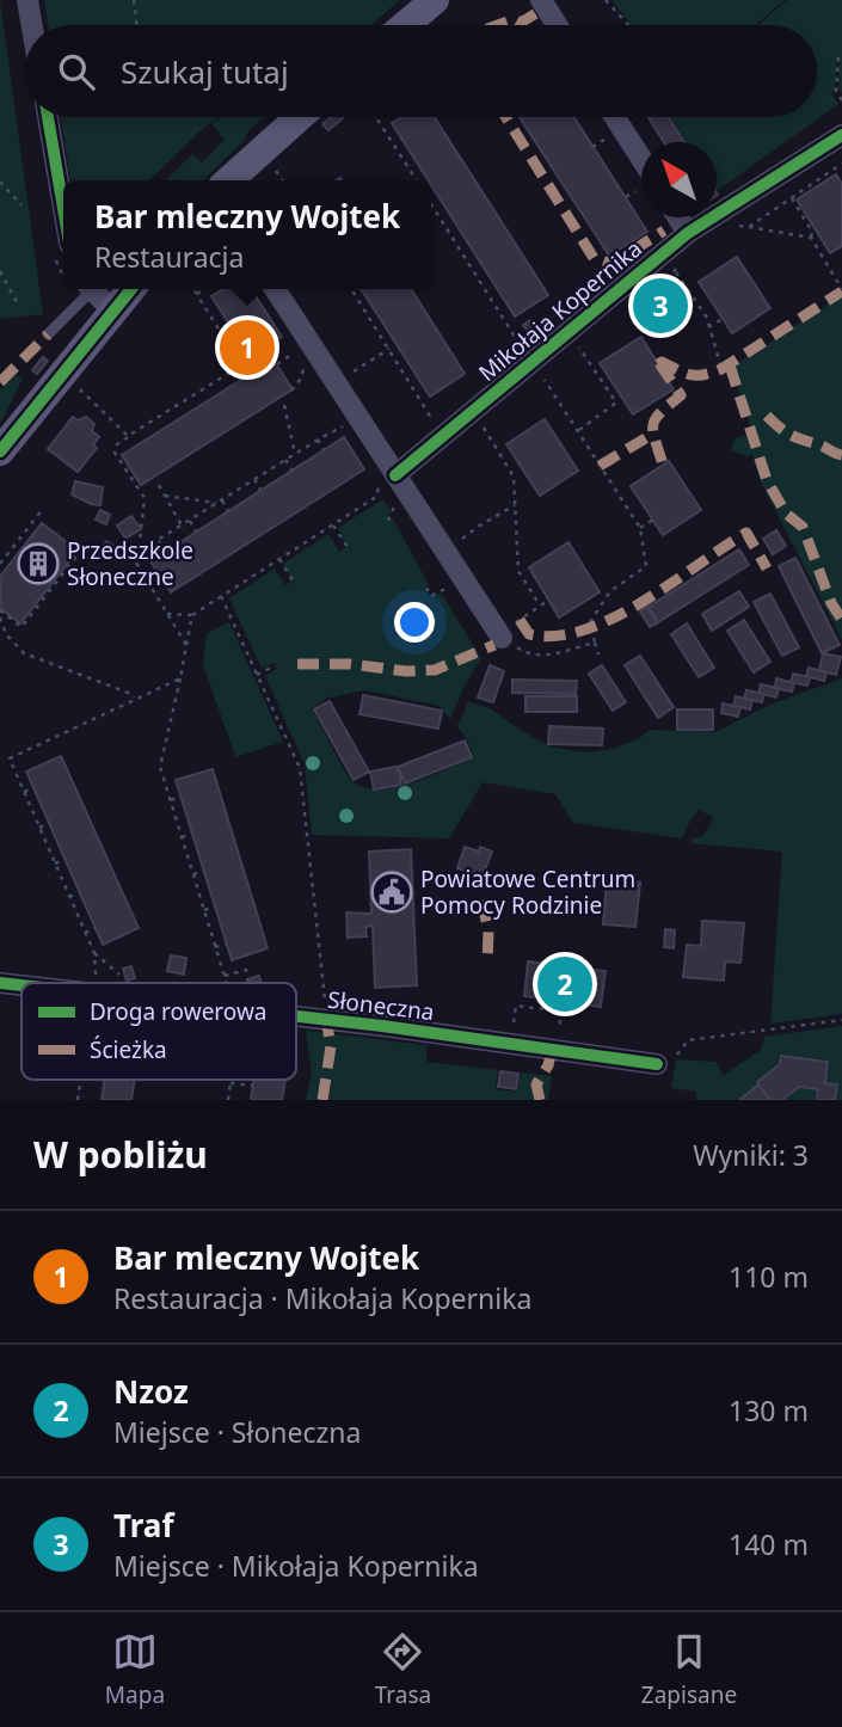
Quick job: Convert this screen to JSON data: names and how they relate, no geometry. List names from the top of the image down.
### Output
{
  "streets": {
    "street": ["Mikołaja Kopernika", "Słoneczna"]
  },
  "places": {
    "building": ["Przedszkole Słoneczne"],
    "public building": ["Powiatowe Centrum Pomocy Rodzinie"]
  },
  "legend": ["Droga rowerowa", "Ścieżka"],
  "north": "top left",
  "page": {
    "search": "Szukaj tutaj",
    "popup": ["Bar mleczny Wojtek", "Restauracja"],
    "pins": ["3", "1", "2"],
    "heading": ["W pobliżu", "Wyniki: 3"],
    "list": [
      {
        "mark": "1",
        "name": "Bar mleczny Wojtek",
        "note": "Restauracja · Mikołaja Kopernika",
        "value": "110 m"
      },
      {
        "mark": "2",
        "name": "Nzoz",
        "note": "Miejsce · Słoneczna",
        "value": "130 m"
      },
      {
        "mark": "3",
        "name": "Traf",
        "note": "Miejsce · Mikołaja Kopernika",
        "value": "140 m"
      }
    ],
    "nav": ["Mapa", "Trasa", "Zapisane"]
  }
}
